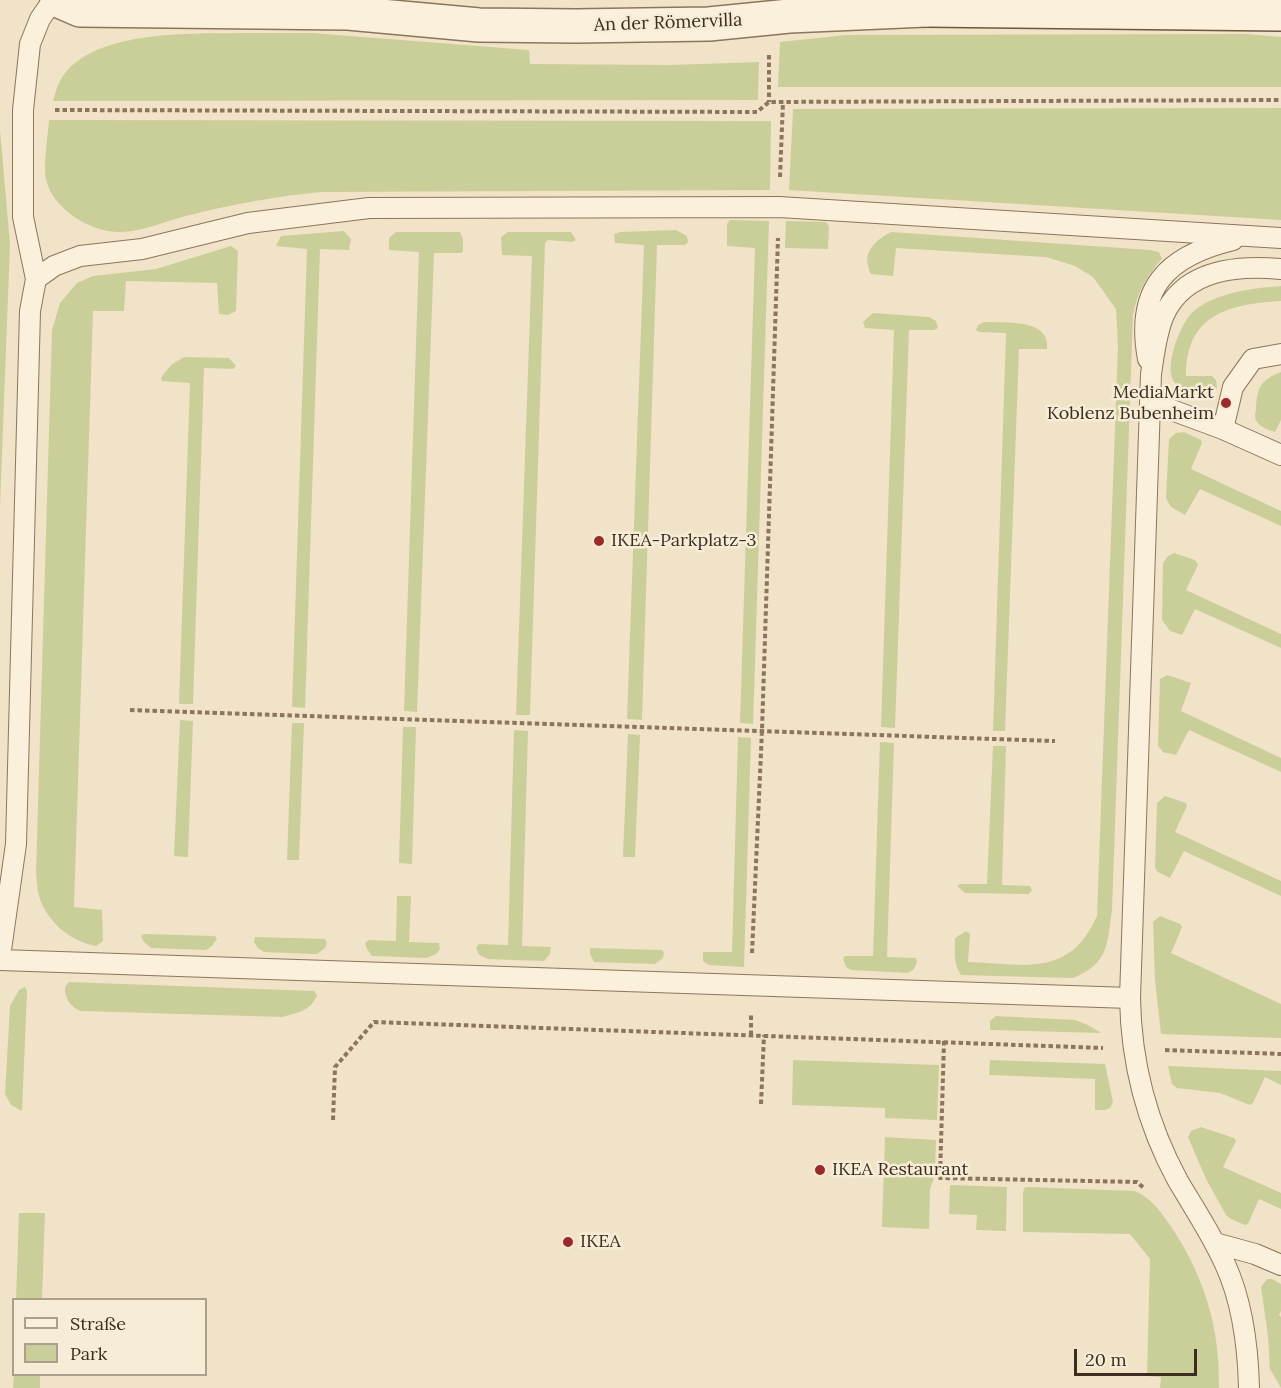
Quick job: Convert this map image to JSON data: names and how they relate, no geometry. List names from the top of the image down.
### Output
{
  "streets": {
    "street": ["An der Römervilla"]
  },
  "places": [
    "MediaMarkt Koblenz Bubenheim",
    "IKEA-Parkplatz-3",
    "IKEA Restaurant",
    "IKEA"
  ],
  "legend": ["Straße", "Park"],
  "scale_bar": "20 m"
}
